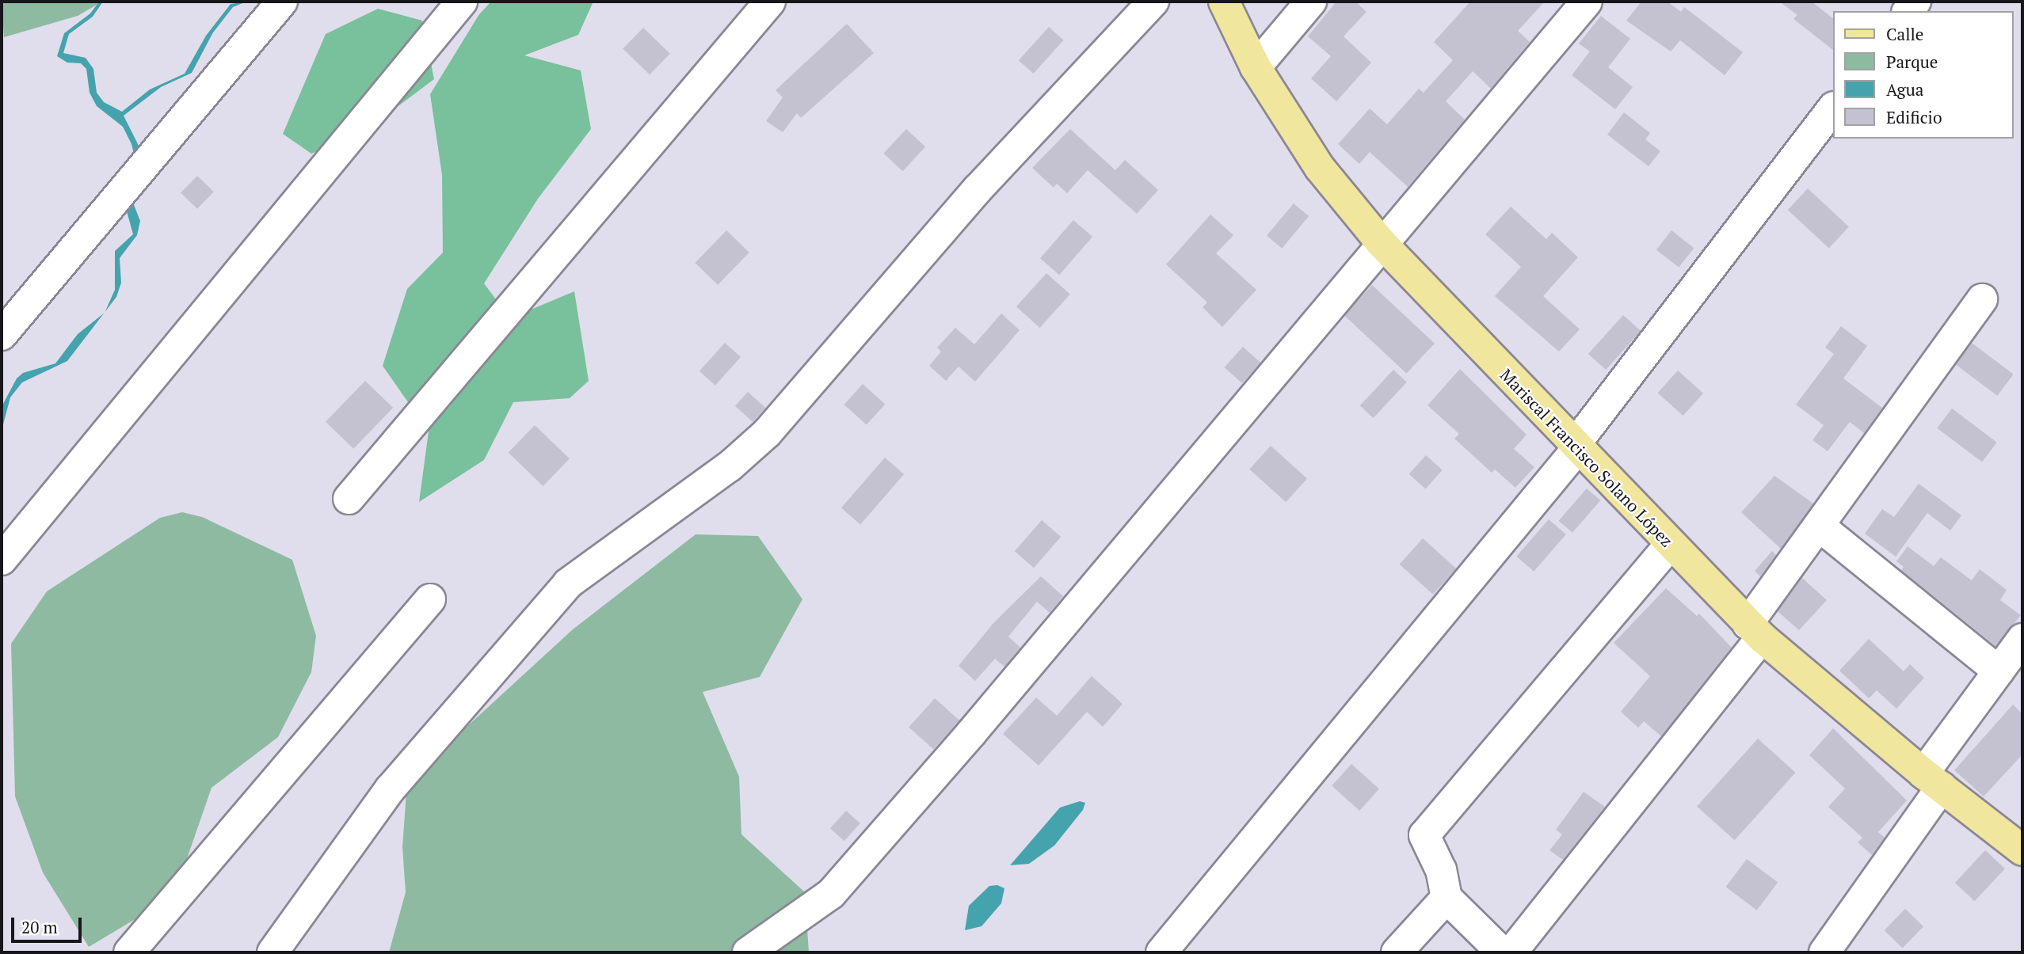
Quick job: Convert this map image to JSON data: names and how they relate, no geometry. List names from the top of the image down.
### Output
{
  "streets": {
    "main road": ["Mariscal Francisco Solano López"]
  },
  "legend": [
    "Calle",
    "Parque",
    "Agua",
    "Edificio"
  ],
  "scale_bar": "20 m"
}
